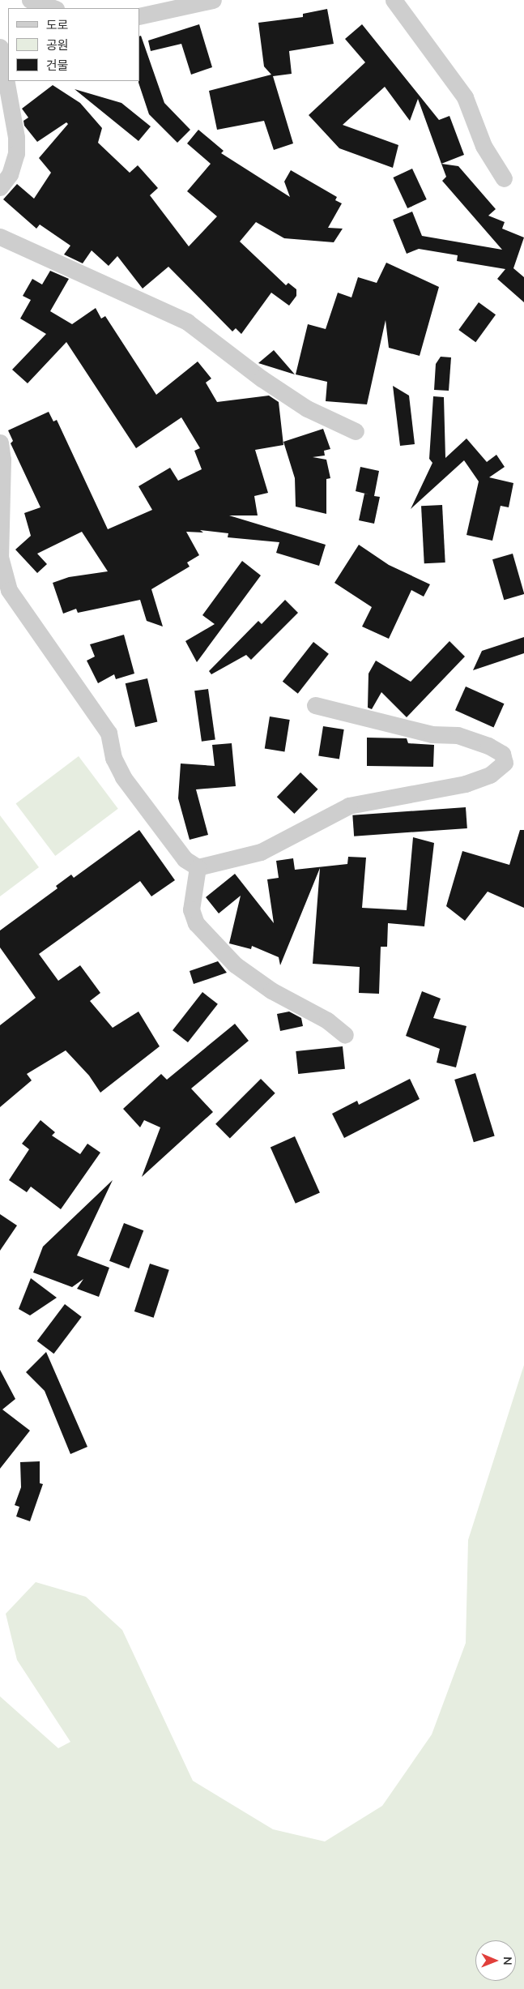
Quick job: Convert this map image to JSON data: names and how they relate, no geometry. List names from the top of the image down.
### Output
{
  "legend": ["도로", "공원", "건물"],
  "north": "right"
}
